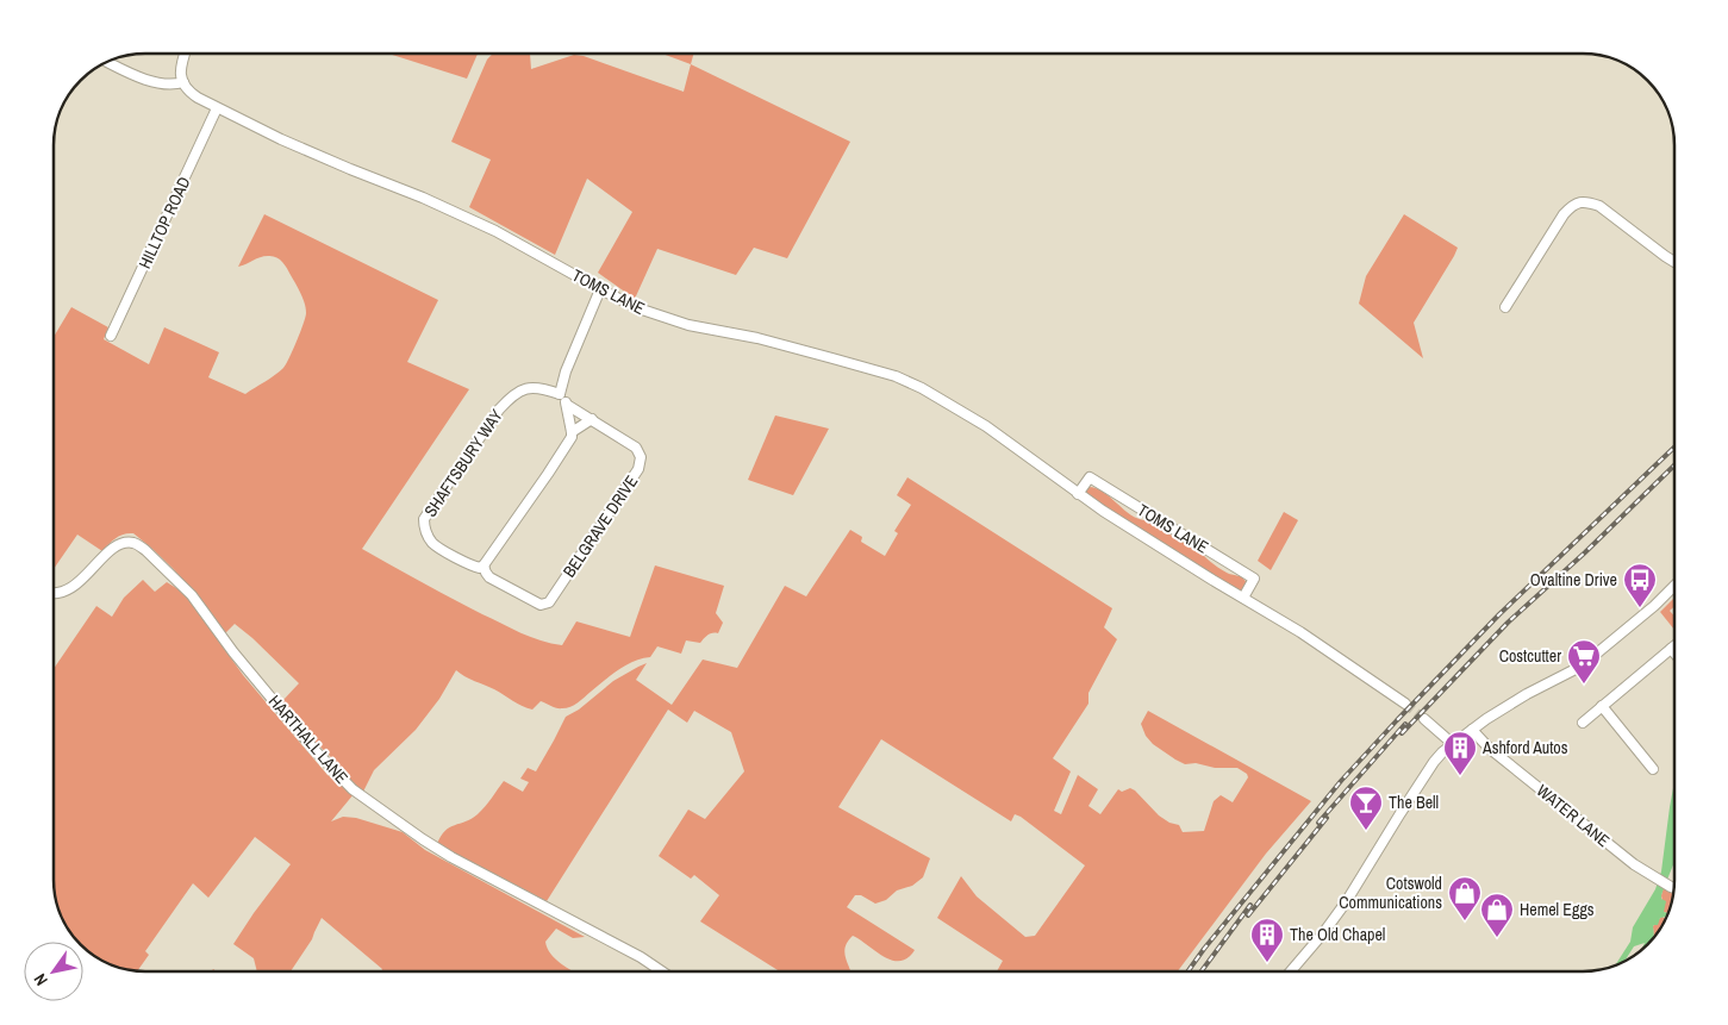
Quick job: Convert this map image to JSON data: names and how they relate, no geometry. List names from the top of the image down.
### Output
{
  "streets": {
    "street": [
      "HILLTOP ROAD",
      "TOMS LANE",
      "SHAFTSBURY WAY",
      "BELGRAVE DRIVE",
      "HARTHALL LANE",
      "WATER LANE"
    ]
  },
  "crossings": [
    ["HILLTOP ROAD", "TOMS LANE"],
    ["SHAFTSBURY WAY", "BELGRAVE DRIVE"]
  ],
  "places": {
    "bus stop": ["Ovaltine Drive"],
    "supermarket": ["Costcutter"],
    "building": ["Ashford Autos", "The Old Chapel"],
    "bar": ["The Bell"],
    "shop": ["Cotswold Communications", "Hemel Eggs"]
  },
  "north": "bottom left"
}
